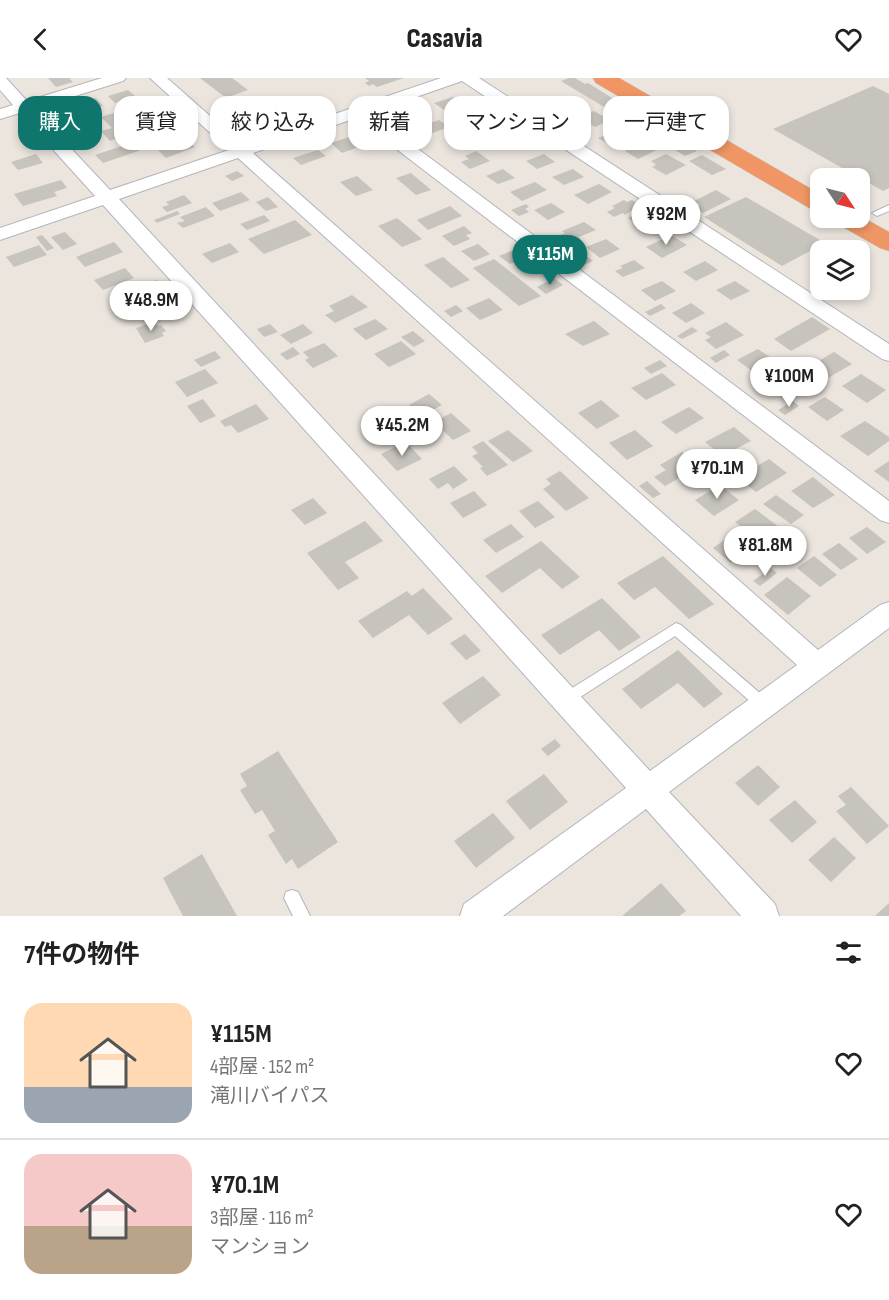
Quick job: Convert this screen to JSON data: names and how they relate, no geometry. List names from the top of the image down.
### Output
{
  "north": "bottom right",
  "page": {
    "header": "Casavia",
    "chip": [
      "購入",
      "賃貸",
      "絞り込み",
      "新着",
      "マンション",
      "一戸建て"
    ],
    "price": [
      "¥92M",
      "¥115M",
      "¥48.9M",
      "¥100M",
      "¥45.2M",
      "¥70.1M",
      "¥81.8M"
    ],
    "heading": "7件の物件",
    "list": [
      {
        "name": "¥115M",
        "note": "4部屋 · 152 m² · 滝川バイパス"
      },
      {
        "name": "¥70.1M",
        "note": "3部屋 · 116 m² · マンション"
      }
    ]
  }
}
